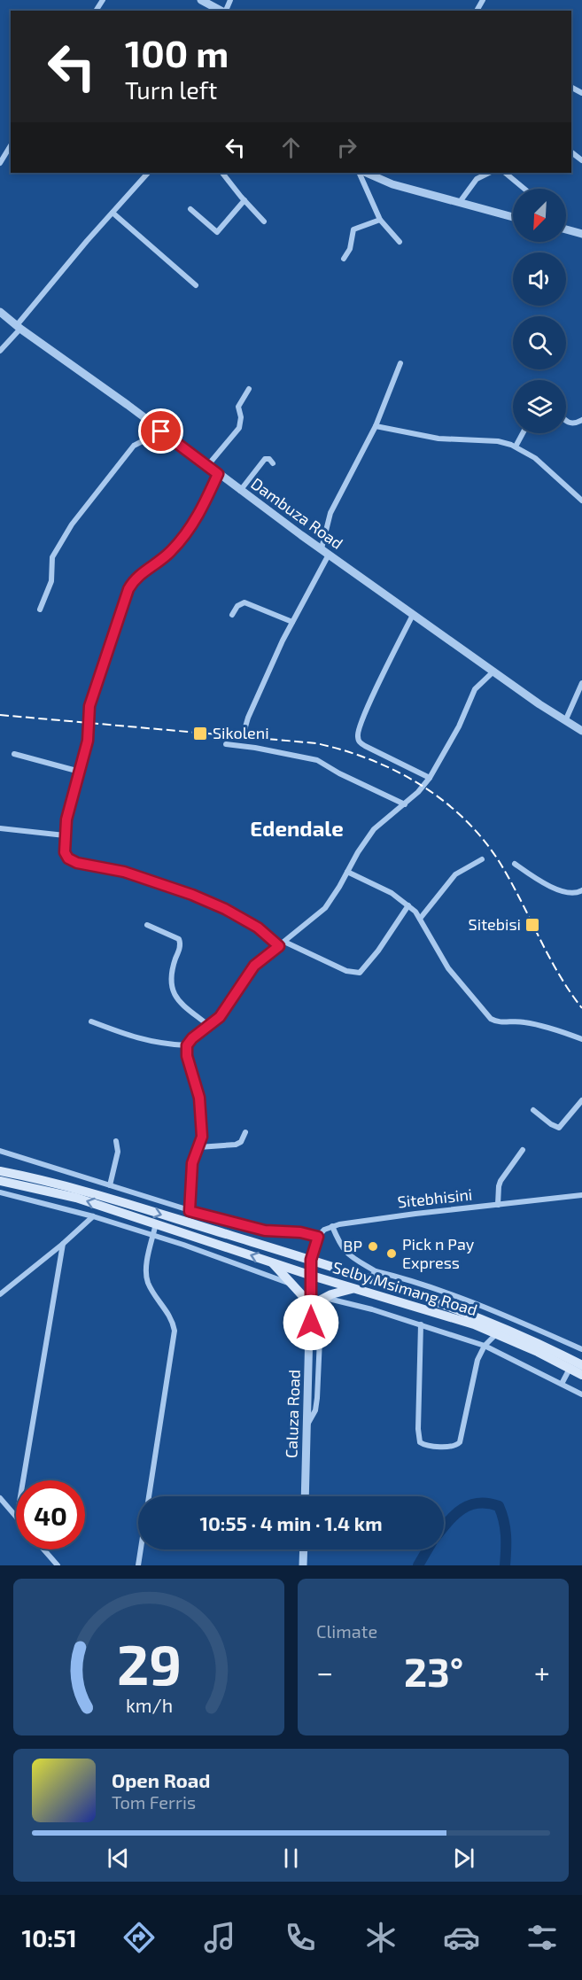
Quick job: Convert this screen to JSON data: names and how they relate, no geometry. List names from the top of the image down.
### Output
{
  "streets": {
    "main road": ["Selby Msimang Road"],
    "street": ["Dambuza Road", "Sitebhisini", "Caluza Road"]
  },
  "crossings": [
    ["Selby Msimang Road", "Caluza Road"]
  ],
  "districts": ["Edendale"],
  "places": {
    "transit": ["Sikoleni", "Sitebisi"],
    "other": ["BP", "Pick n Pay Express"]
  },
  "north": "bottom left",
  "page": {
    "turn": ["100 m", "Turn left"],
    "limit": "40",
    "trip": "10:55 · 4 min · 1.4 km",
    "tile": "Climate",
    "heat": ["−", "23°", "+"],
    "song": ["Open Road", "Tom Ferris"],
    "tabs": "10:51",
    "gauge": ["29", "km/h"]
  }
}
